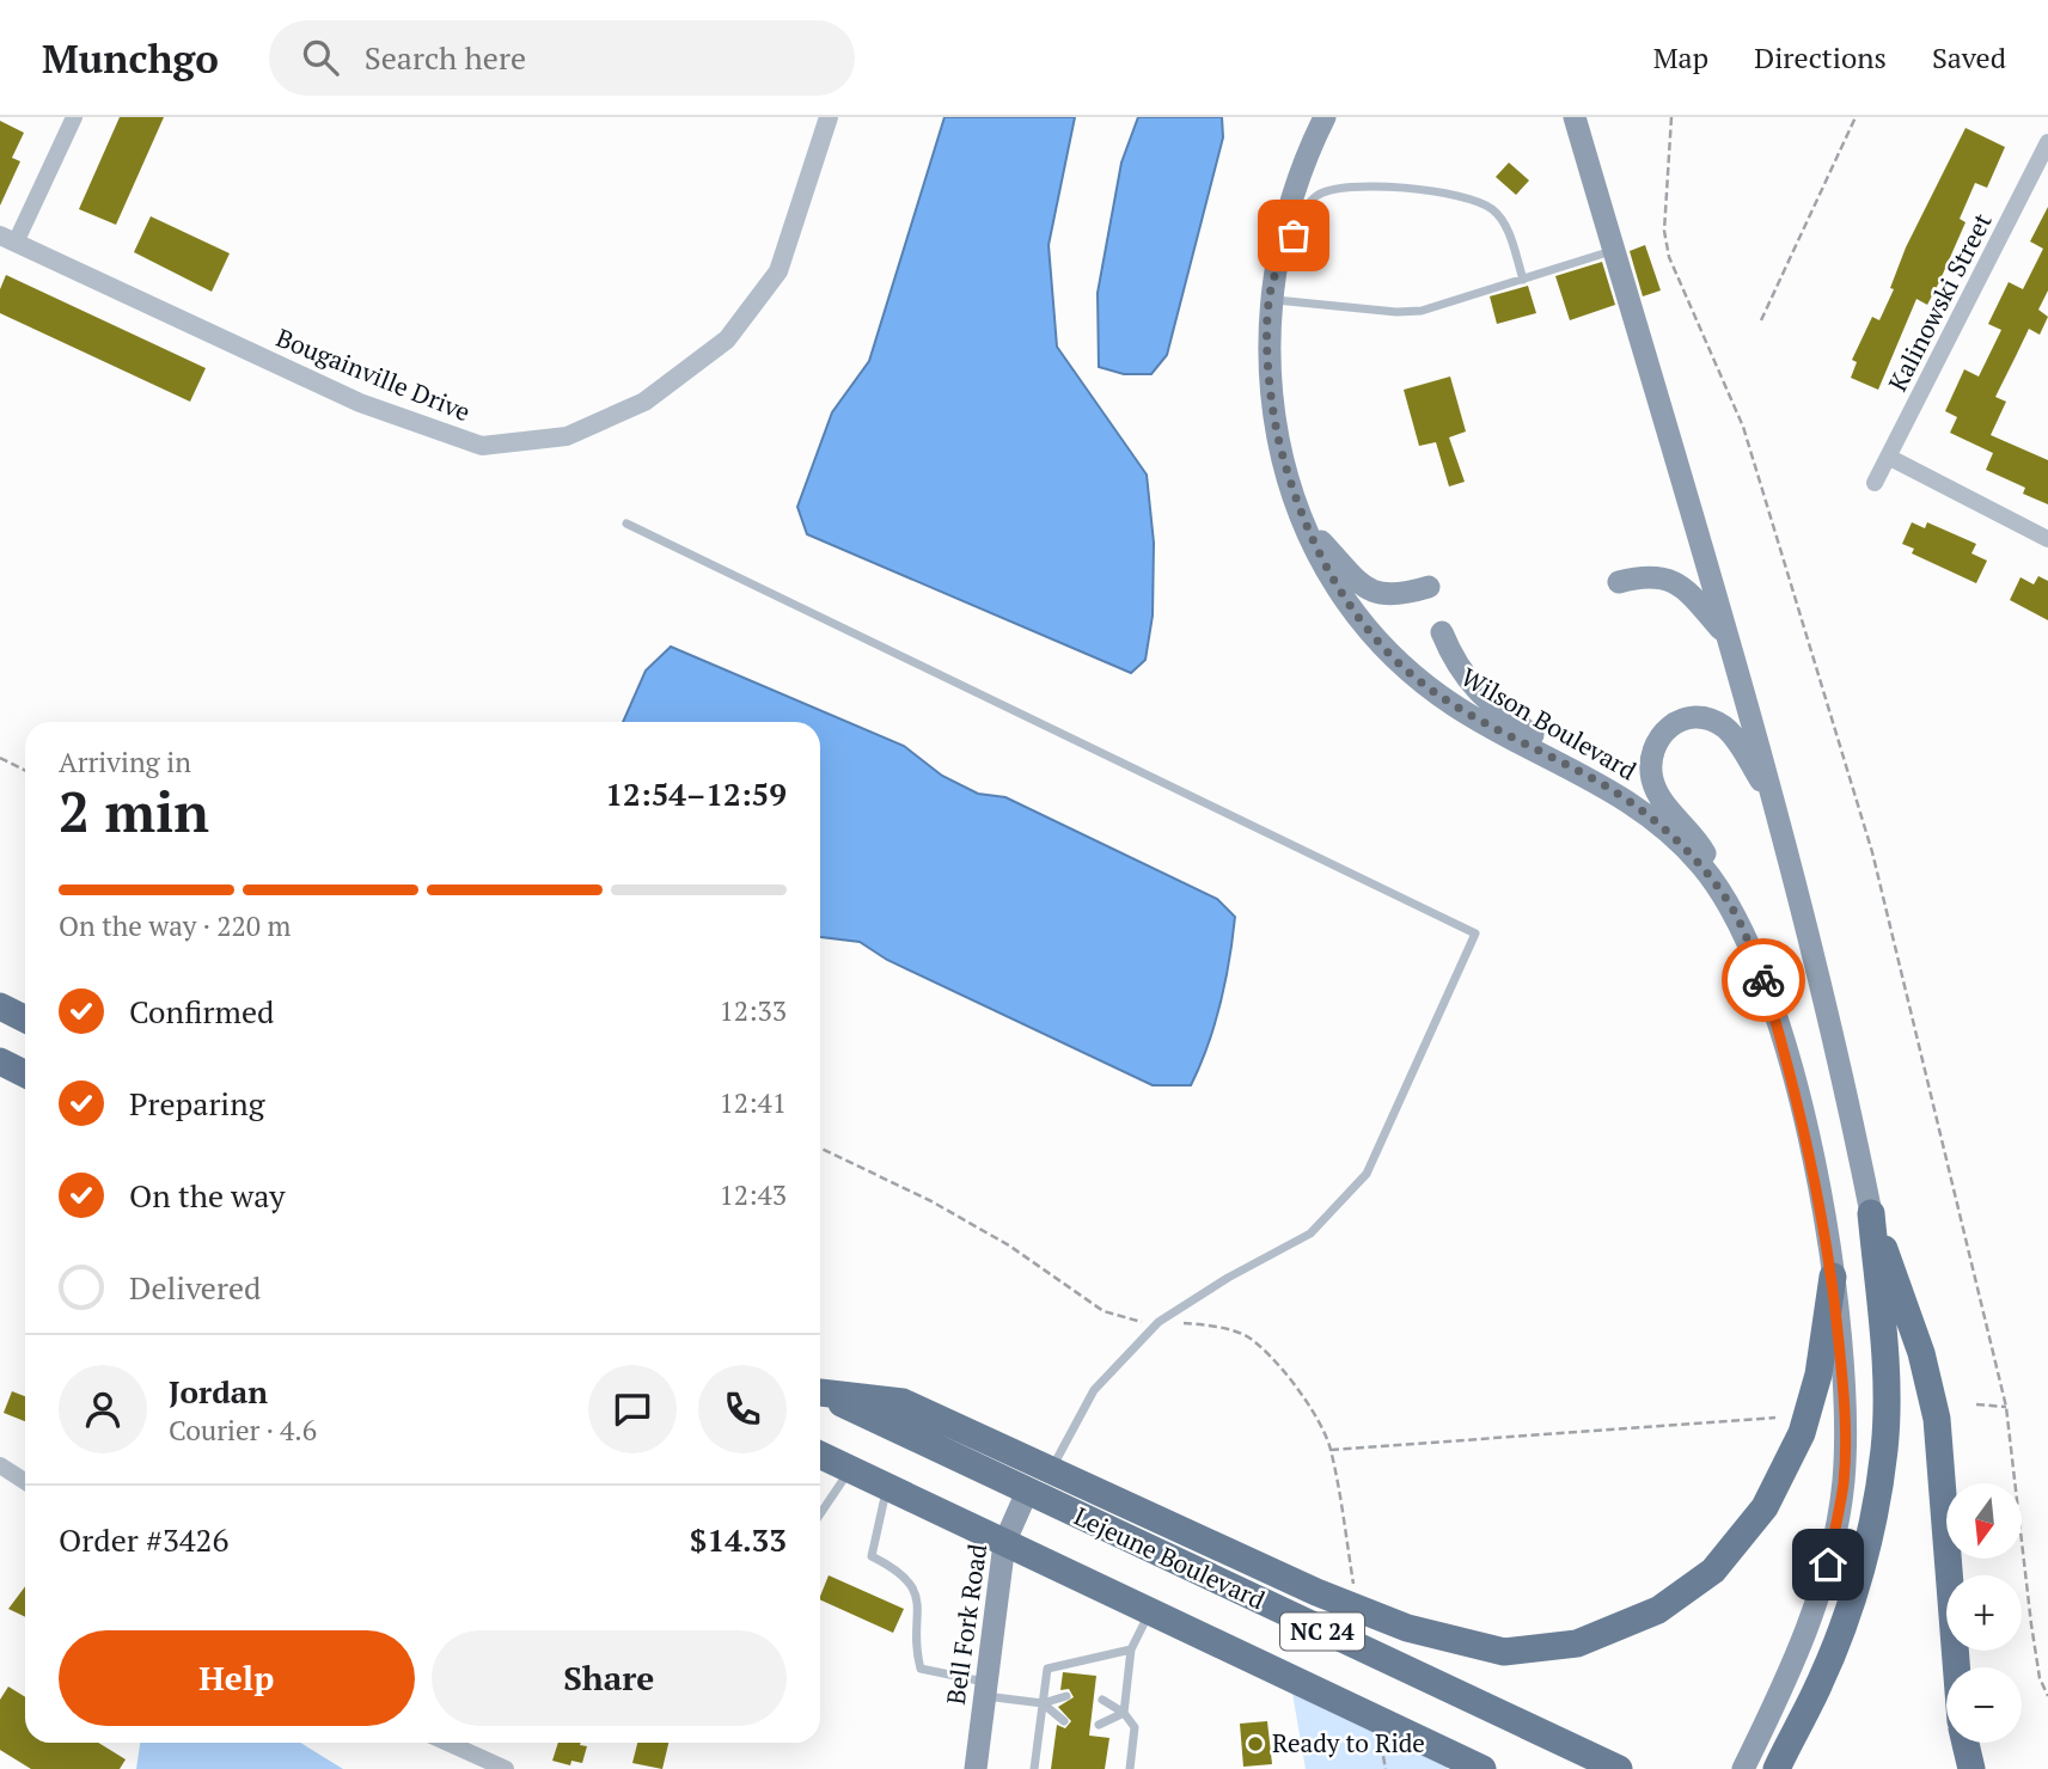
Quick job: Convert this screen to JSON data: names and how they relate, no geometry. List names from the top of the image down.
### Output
{
  "streets": {
    "highway": ["Lejeune Boulevard", "NC 24"],
    "main road": ["Wilson Boulevard", "Bell Fork Road"],
    "street": ["Kalinowski Street", "Bougainville Drive"]
  },
  "crossings": [
    ["Lejeune Boulevard", "Bell Fork Road"],
    ["Bell Fork Road", "NC 24"]
  ],
  "places": ["Ready to Ride"],
  "north": "bottom",
  "page": {
    "header": "Munchgo",
    "search": "Search here",
    "nav": ["Map", "Directions", "Saved"],
    "heading": ["2 min", "Arriving in", "12:54–12:59"],
    "panel": [
      "Jordan",
      "Courier · 4.6",
      "Order #3426",
      "$14.33"
    ],
    "bar": "On the way · 220 m",
    "list": [
      ["Confirmed", "12:33"],
      ["Preparing", "12:41"],
      ["On the way", "12:43"],
      "Delivered"
    ],
    "map_buttons": ["+", "−"],
    "buttons": ["Help", "Share"]
  }
}
